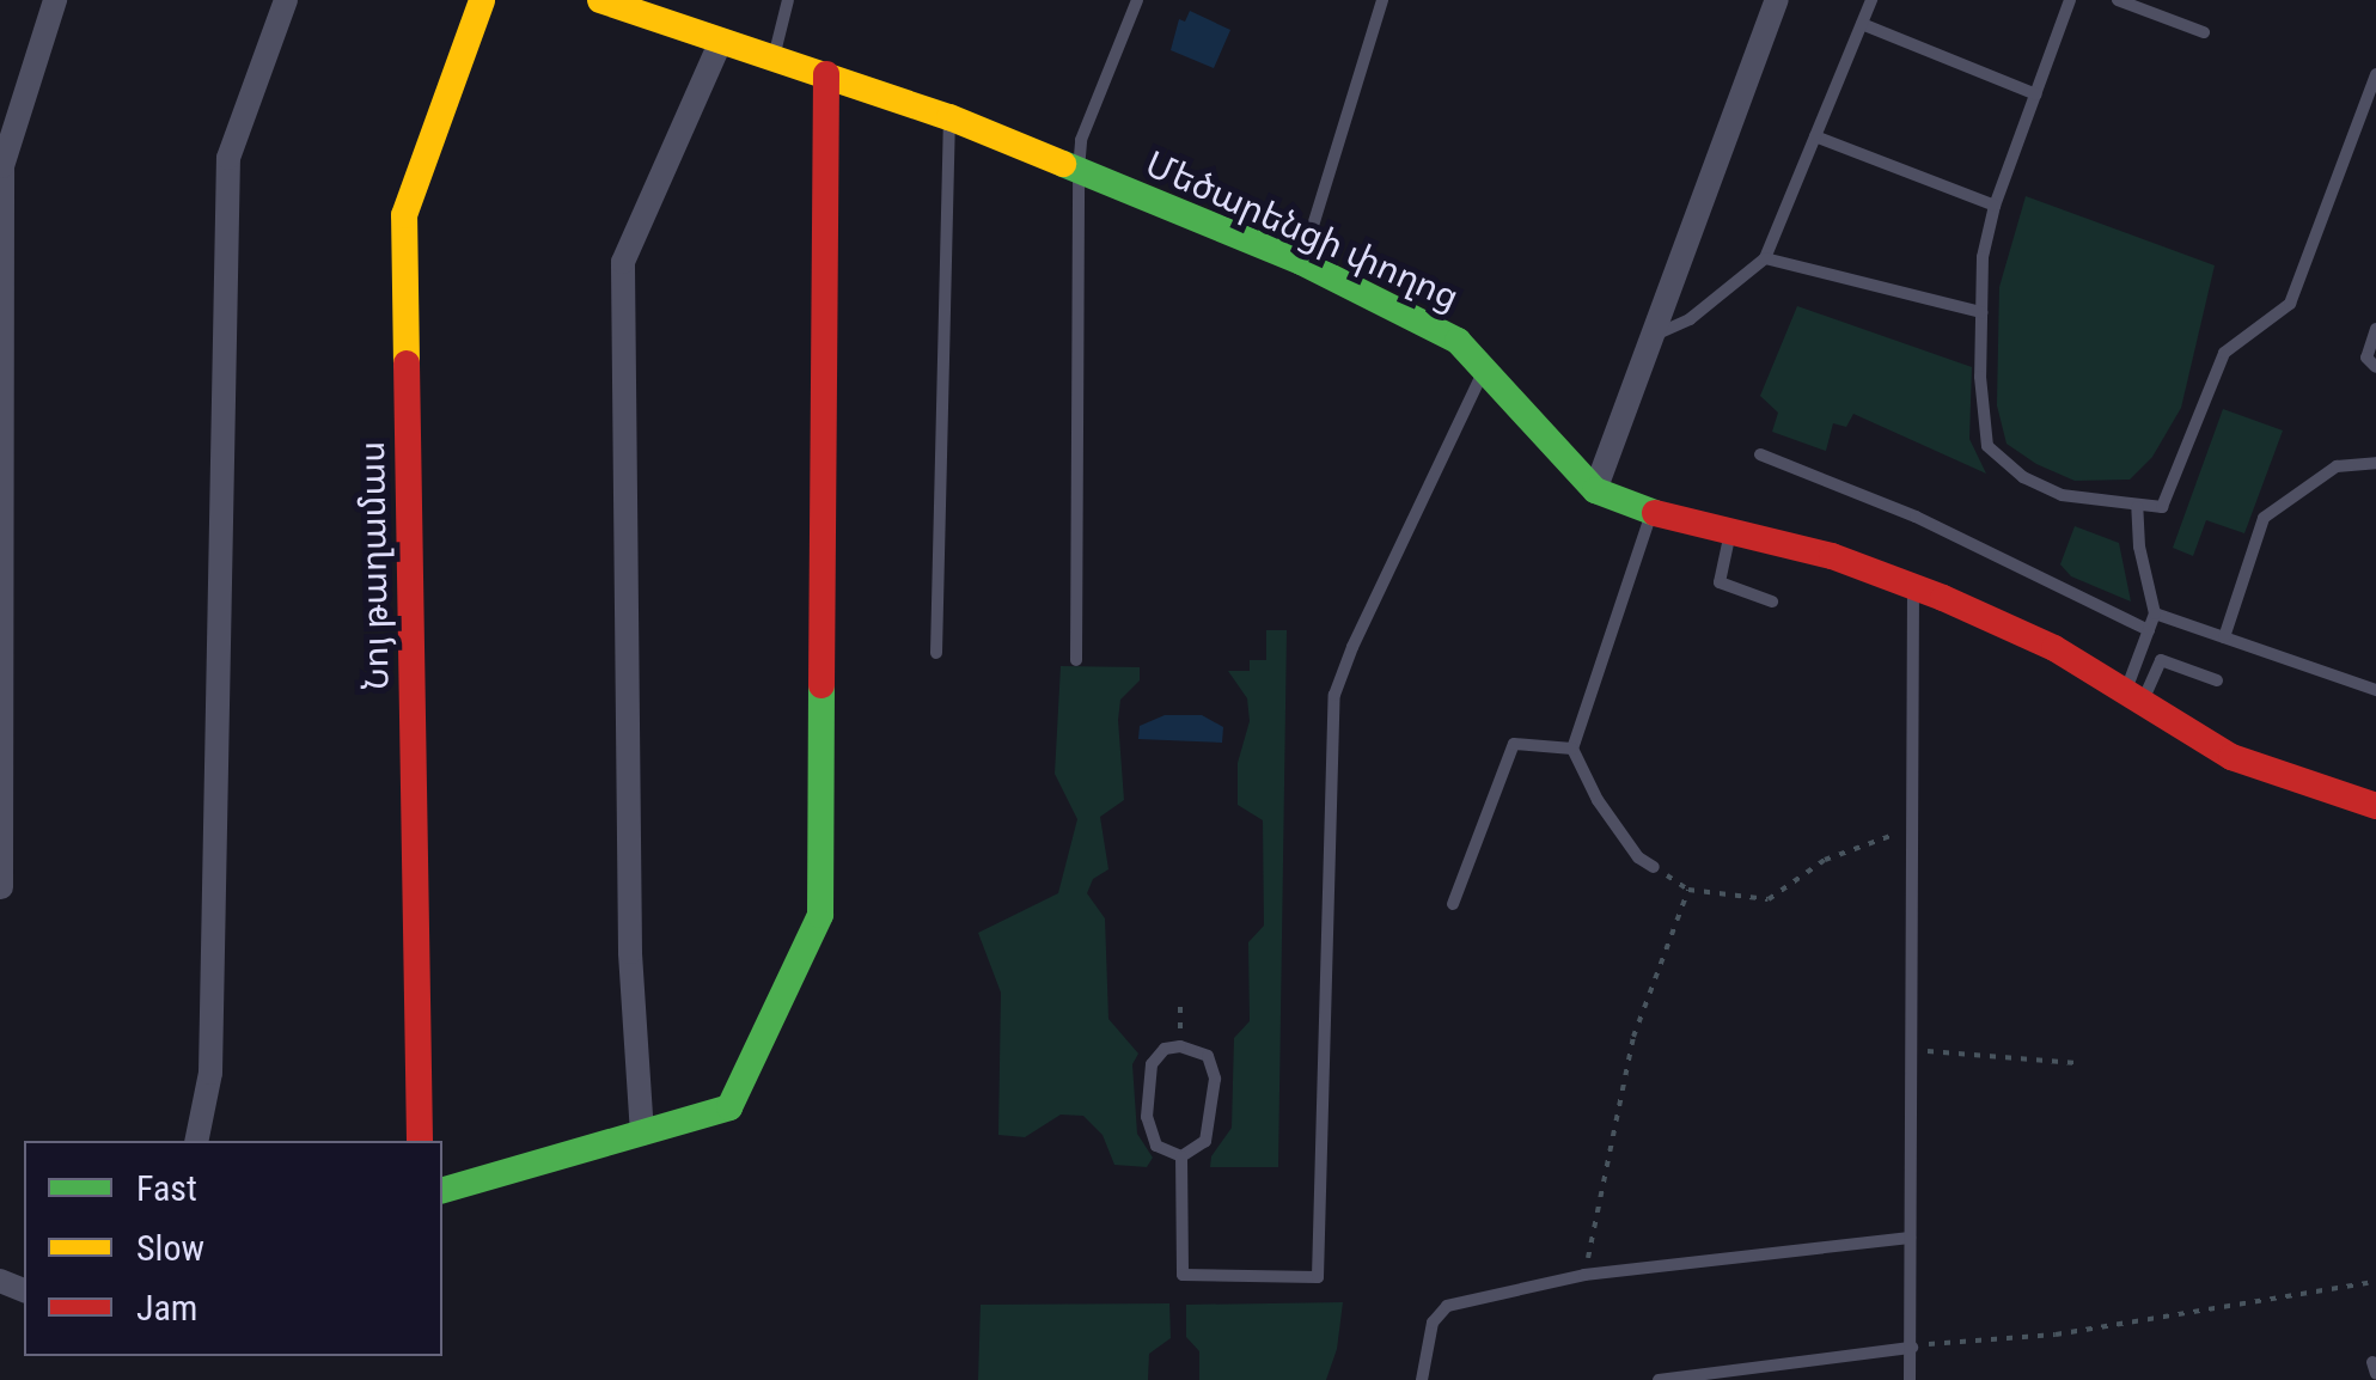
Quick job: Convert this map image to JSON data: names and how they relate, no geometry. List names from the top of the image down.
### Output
{
  "streets": {
    "street": ["Մեծարենցի փողոց", "Նոյ թաղամաս"]
  },
  "legend": ["Fast", "Slow", "Jam"]
}
